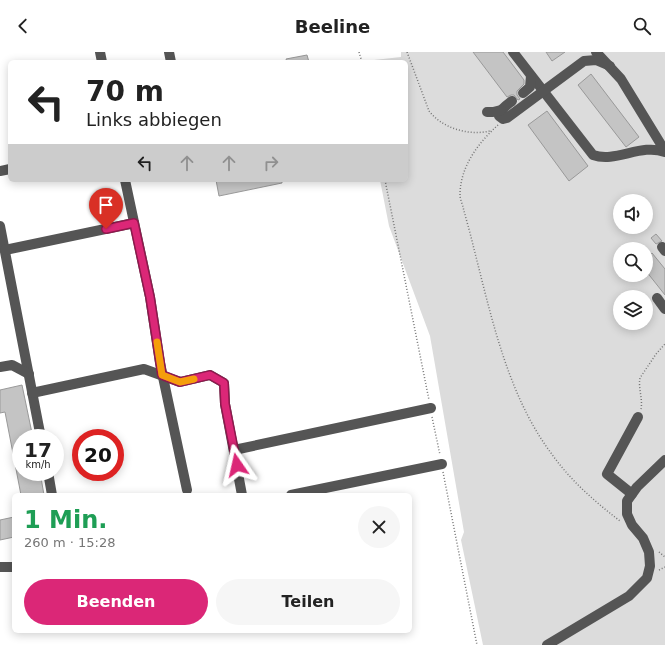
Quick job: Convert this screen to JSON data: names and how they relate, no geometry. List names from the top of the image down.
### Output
{
  "page": {
    "header": "Beeline",
    "turn": ["70 m", "Links abbiegen"],
    "speed": "17 km/h",
    "limit": "20",
    "heading": ["1 Min.", "260 m · 15:28"],
    "buttons": ["Beenden", "Teilen"]
  }
}
